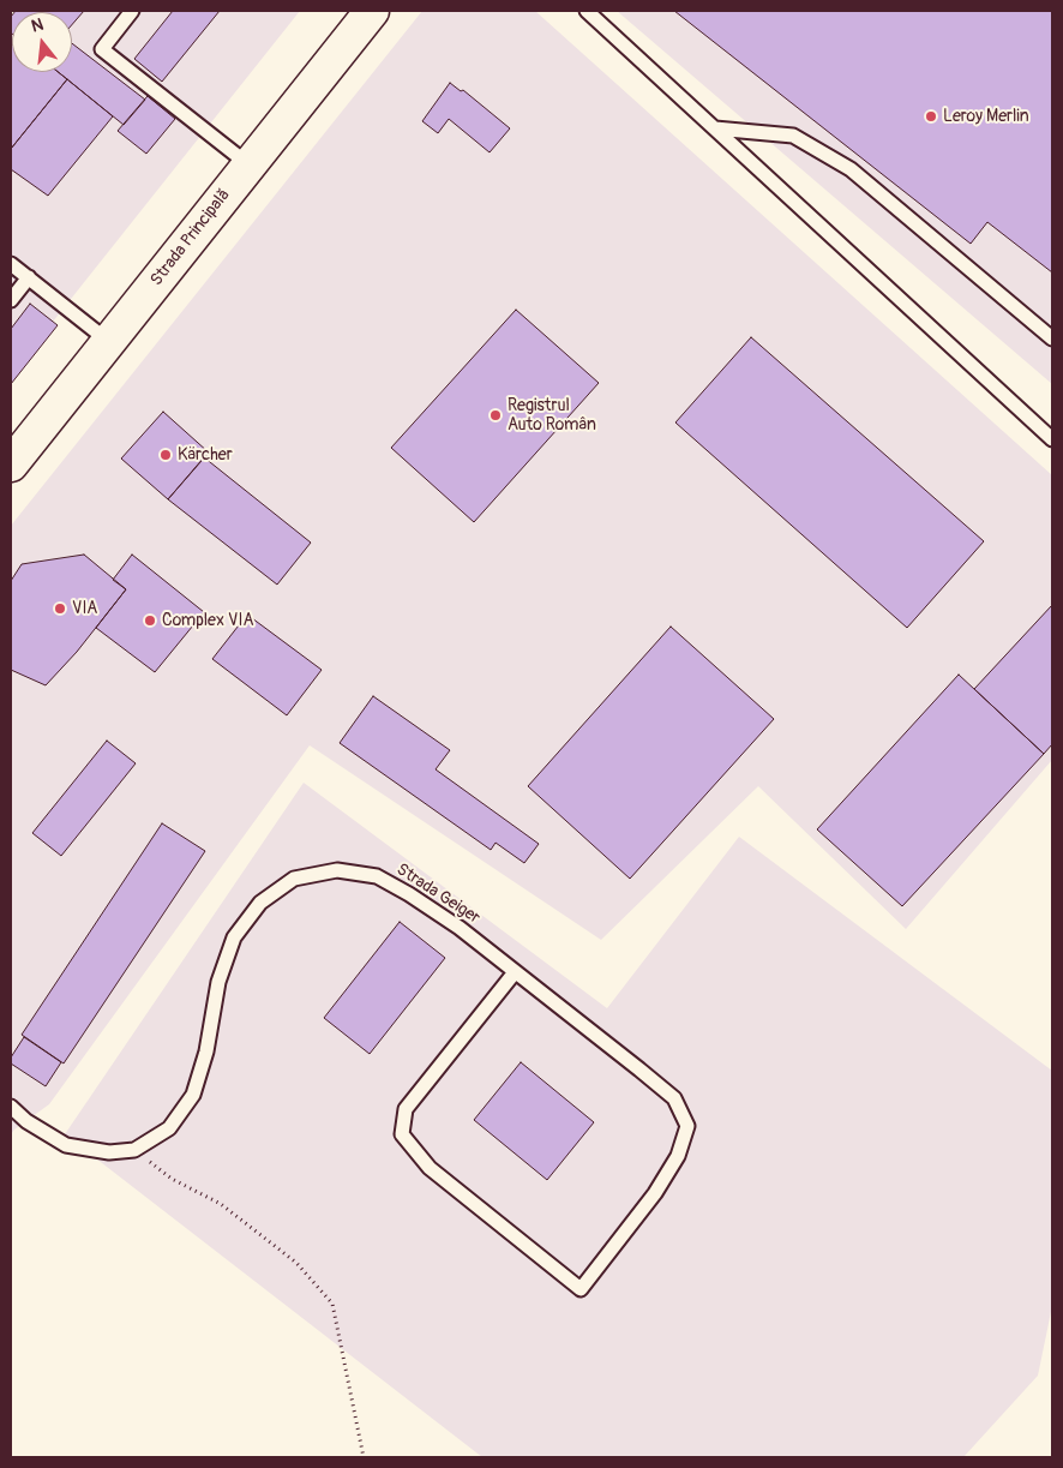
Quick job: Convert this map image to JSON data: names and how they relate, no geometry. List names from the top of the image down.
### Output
{
  "streets": {
    "main road": ["Strada Principală"],
    "lane": ["Strada Geiger"]
  },
  "places": [
    "Leroy Merlin",
    "Registrul Auto Român",
    "Kärcher",
    "VIA",
    "Complex VIA"
  ],
  "north": "top"
}
